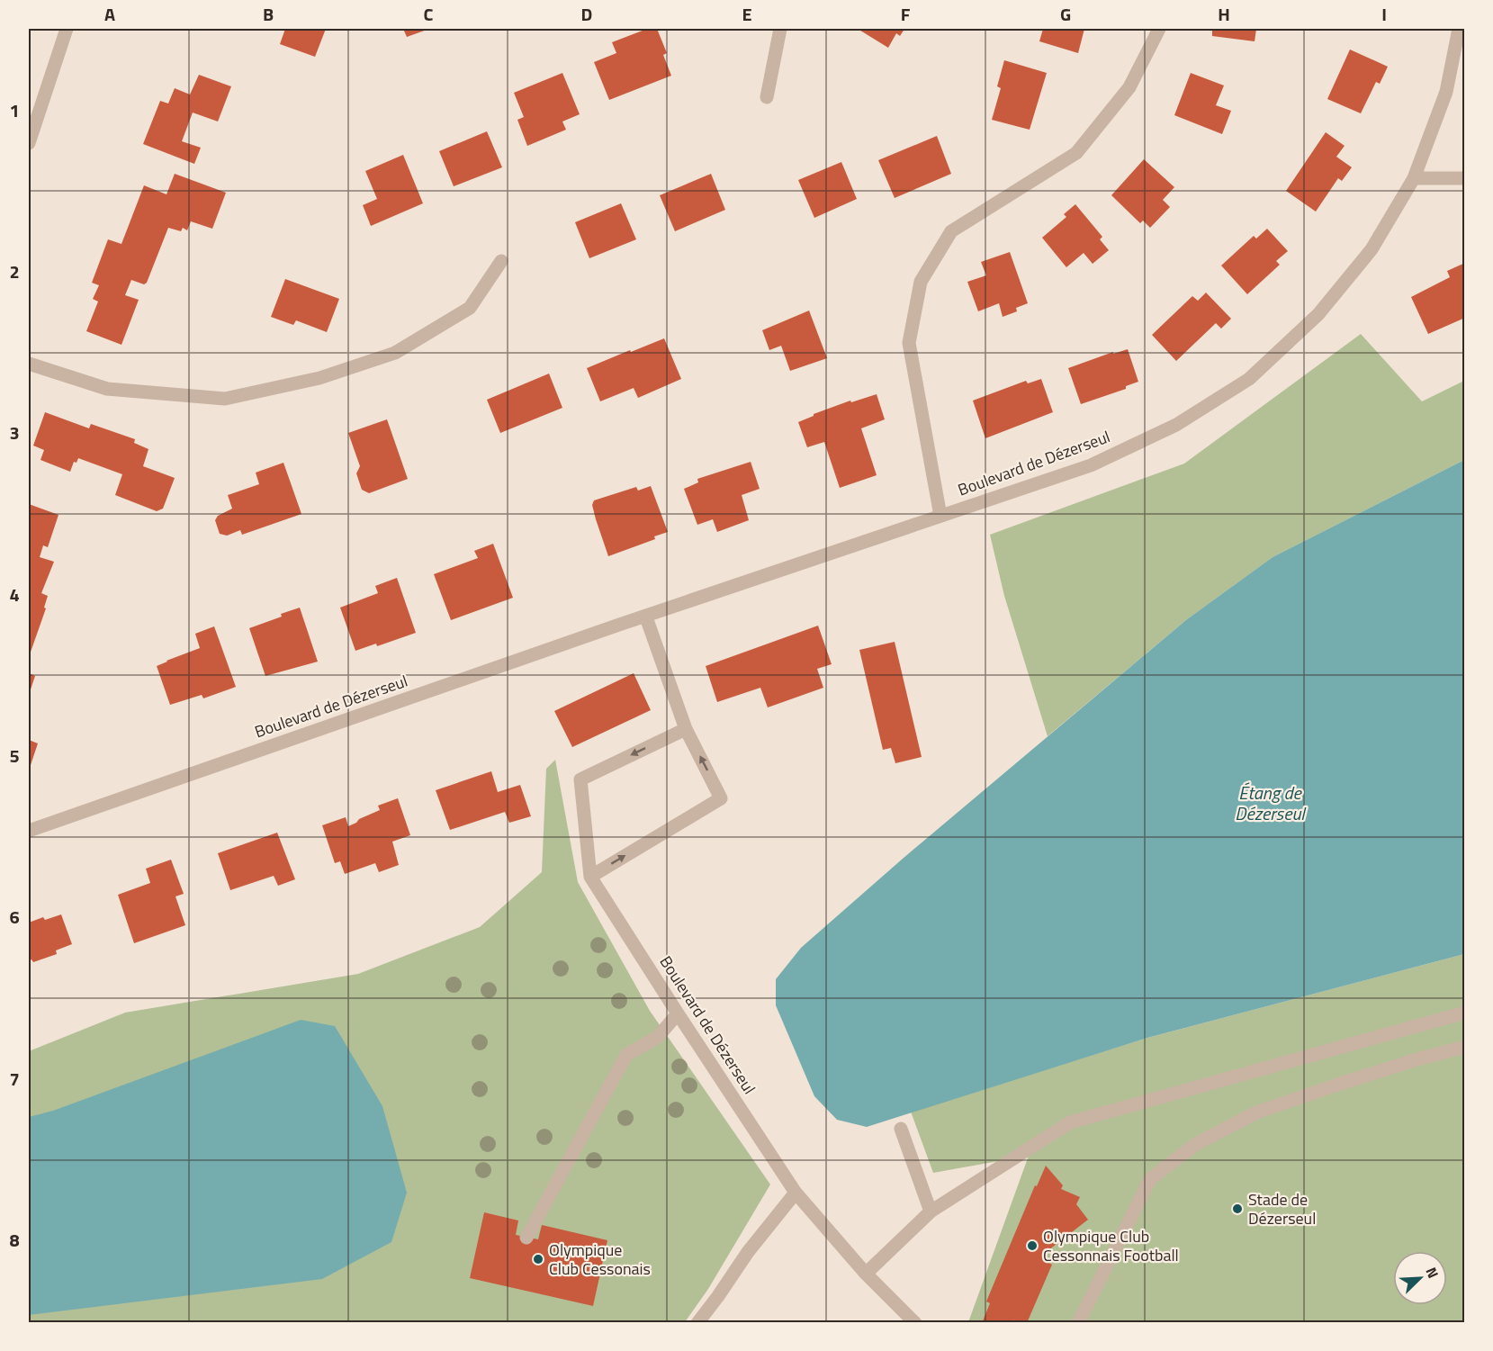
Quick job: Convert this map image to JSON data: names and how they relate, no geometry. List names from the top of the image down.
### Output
{
  "streets": {
    "street": ["Boulevard de Dézerseul"]
  },
  "water": ["Étang de Dézerseul"],
  "places": ["Stade de Dézerseul", "Olympique Club Cessonnais Football", "Olympique Club Cessonais"],
  "north": "top right",
  "grid": {
    "columns": [
      "A",
      "B",
      "C",
      "D",
      "E",
      "F",
      "G",
      "H",
      "I"
    ],
    "rows": [
      "1",
      "2",
      "3",
      "4",
      "5",
      "6",
      "7",
      "8"
    ]
  }
}
